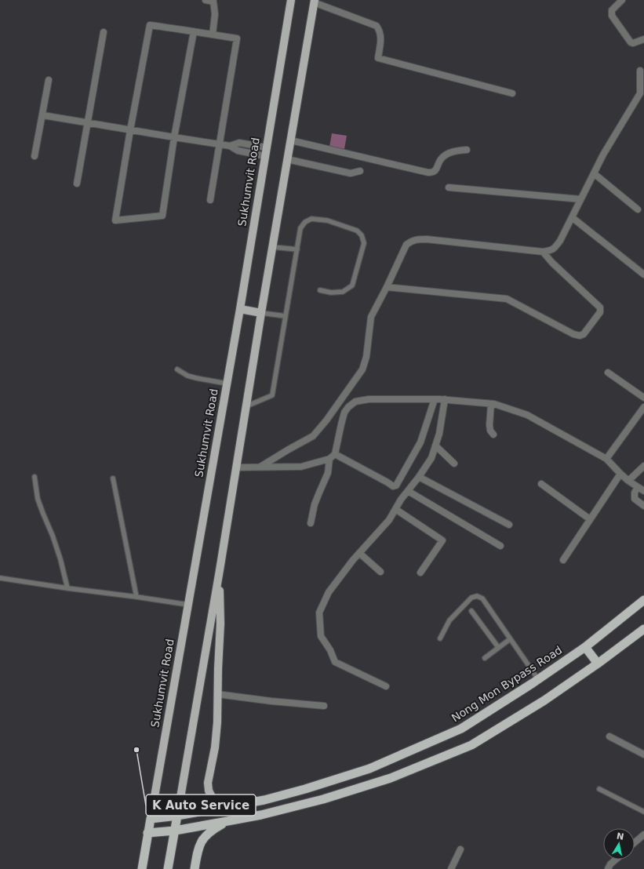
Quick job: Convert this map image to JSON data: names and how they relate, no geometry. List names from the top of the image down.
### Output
{
  "streets": {
    "highway": ["Sukhumvit Road", "Nong Mon Bypass Road"]
  },
  "crossings": [
    ["Sukhumvit Road", "Nong Mon Bypass Road"]
  ],
  "places": ["K Auto Service"],
  "north": "top"
}
